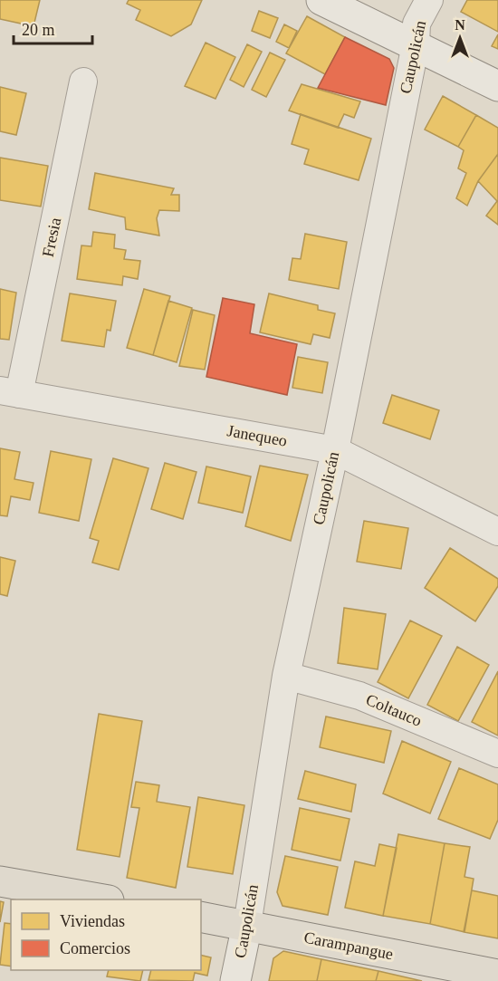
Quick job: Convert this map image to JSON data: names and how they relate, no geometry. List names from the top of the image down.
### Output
{
  "streets": {
    "main road": ["Carampangue"],
    "street": [
      "Caupolicán",
      "Fresia",
      "Janequeo",
      "Coltauco"
    ]
  },
  "crossings": [
    ["Caupolicán", "Janequeo"],
    ["Caupolicán", "Coltauco"],
    ["Caupolicán", "Carampangue"],
    ["Fresia", "Janequeo"]
  ],
  "legend": ["Viviendas", "Comercios"],
  "scale_bar": "20 m",
  "north": "top"
}
